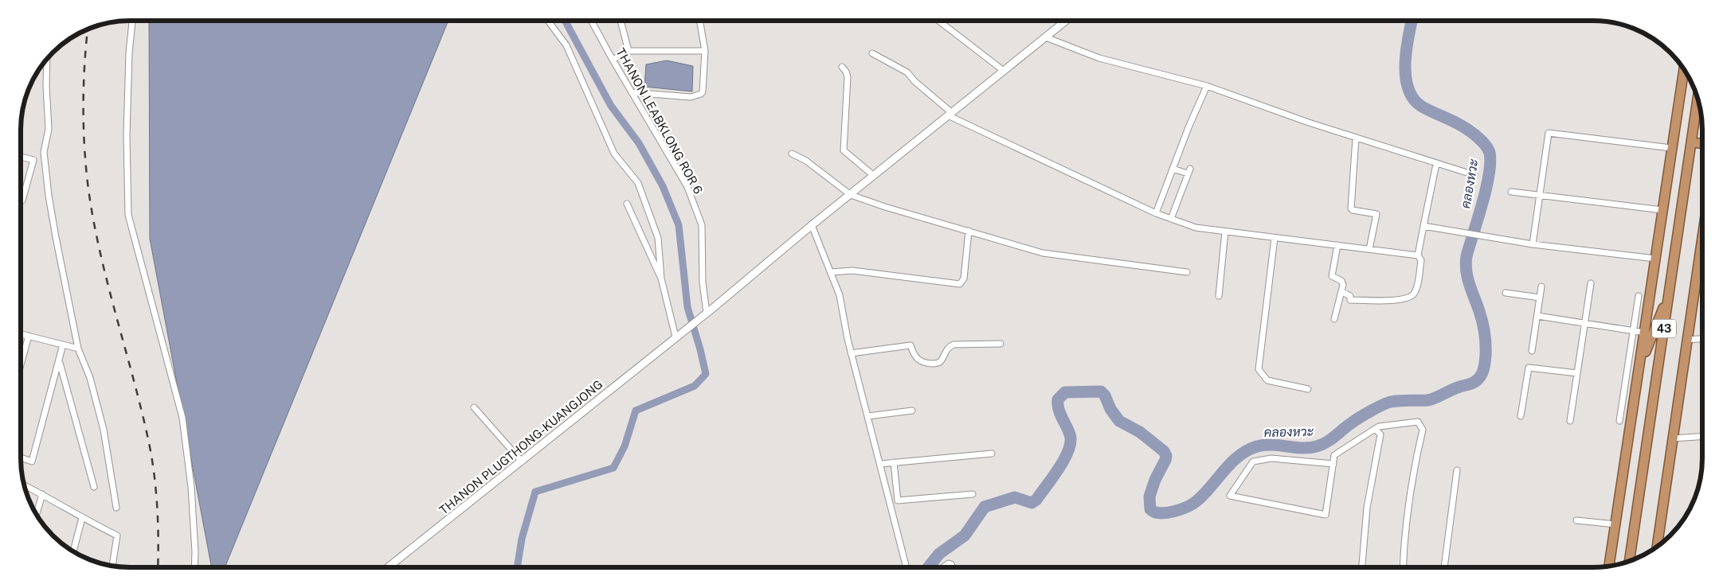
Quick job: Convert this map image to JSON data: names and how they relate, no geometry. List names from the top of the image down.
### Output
{
  "streets": {
    "highway": ["43"],
    "street": ["THANON LEABKLONG ROR 6", "THANON PLUGTHONG-KUANGJONG"]
  },
  "crossings": [
    ["THANON LEABKLONG ROR 6", "THANON PLUGTHONG-KUANGJONG"]
  ],
  "water": ["คลองหวะ"]
}
